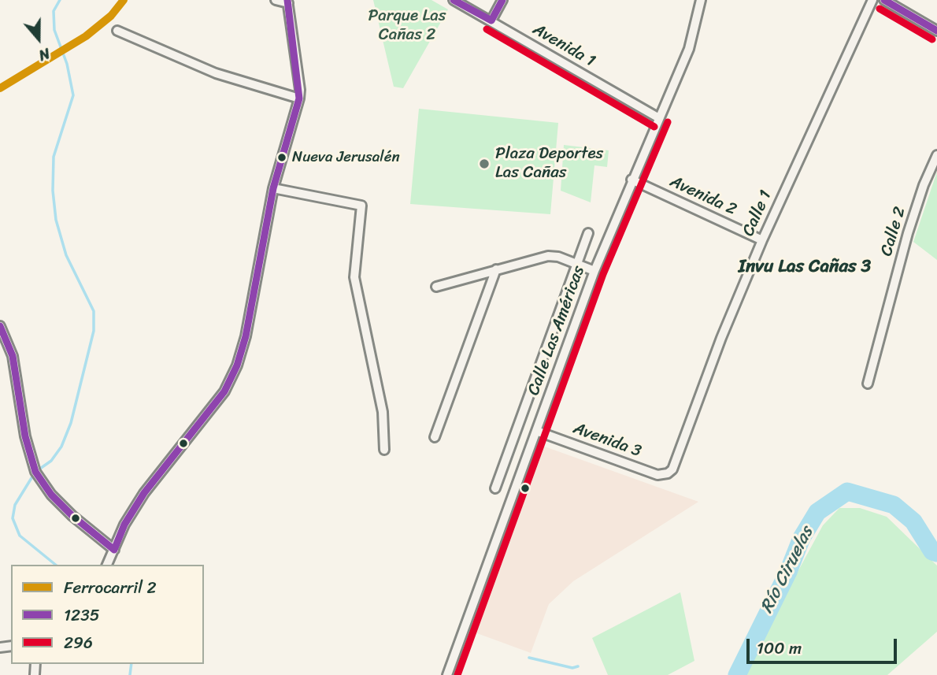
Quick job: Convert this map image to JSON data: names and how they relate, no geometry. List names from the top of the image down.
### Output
{
  "streets": {
    "street": [
      "Avenida 1",
      "Avenida 2",
      "Calle 1",
      "Calle 2",
      "Calle Las Américas",
      "Avenida 3"
    ]
  },
  "crossings": [
    ["Avenida 1", "Calle Las Américas"],
    ["Avenida 2", "Calle 1"],
    ["Avenida 2", "Calle Las Américas"],
    ["Calle 1", "Avenida 3"],
    ["Calle Las Américas", "Avenida 3"]
  ],
  "districts": ["Invu Las Cañas 3"],
  "water": ["Río Ciruelas"],
  "parks": ["Parque Las Cañas 2"],
  "places": ["Nueva Jerusalén", "Plaza Deportes Las Cañas"],
  "lines": ["rail line 2", "transit line 1235", "transit line 296"],
  "legend": ["Ferrocarril 2", "1235", "296"],
  "scale_bar": "100 m",
  "north": "bottom"
}
